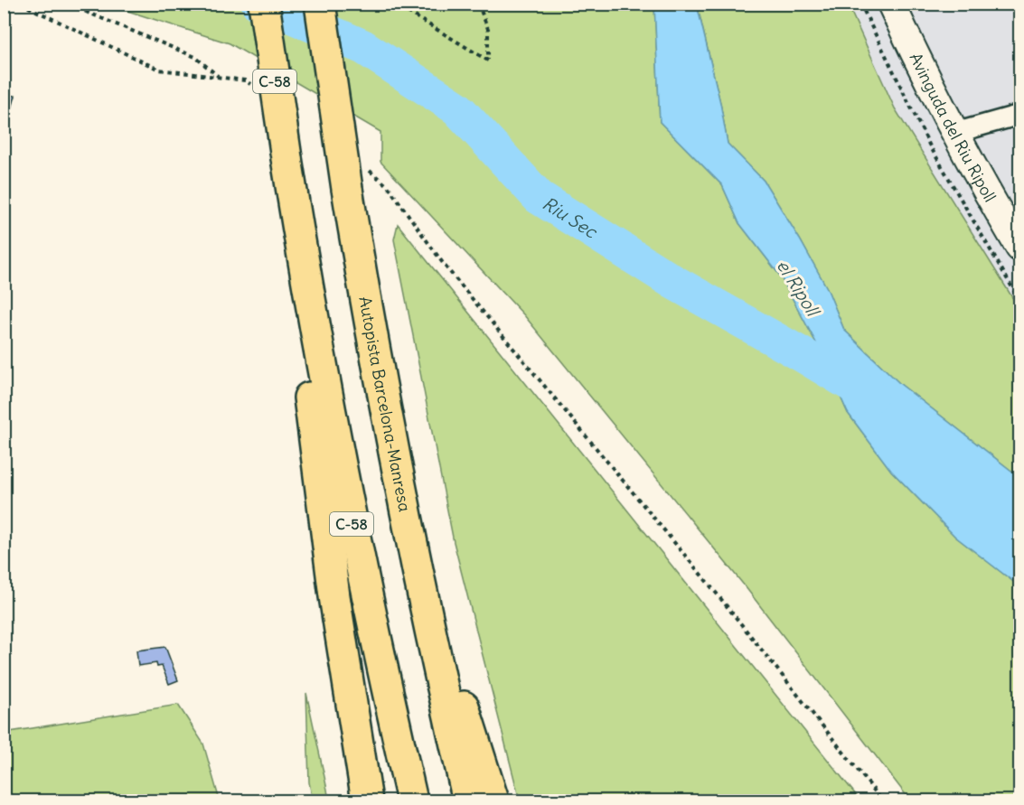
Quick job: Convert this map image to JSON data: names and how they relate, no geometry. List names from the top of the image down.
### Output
{
  "streets": {
    "highway": ["C-58", "Autopista Barcelona-Manresa"],
    "street": ["Avinguda del Riu Ripoll"]
  },
  "water": ["Riu Sec", "el Ripoll"]
}
